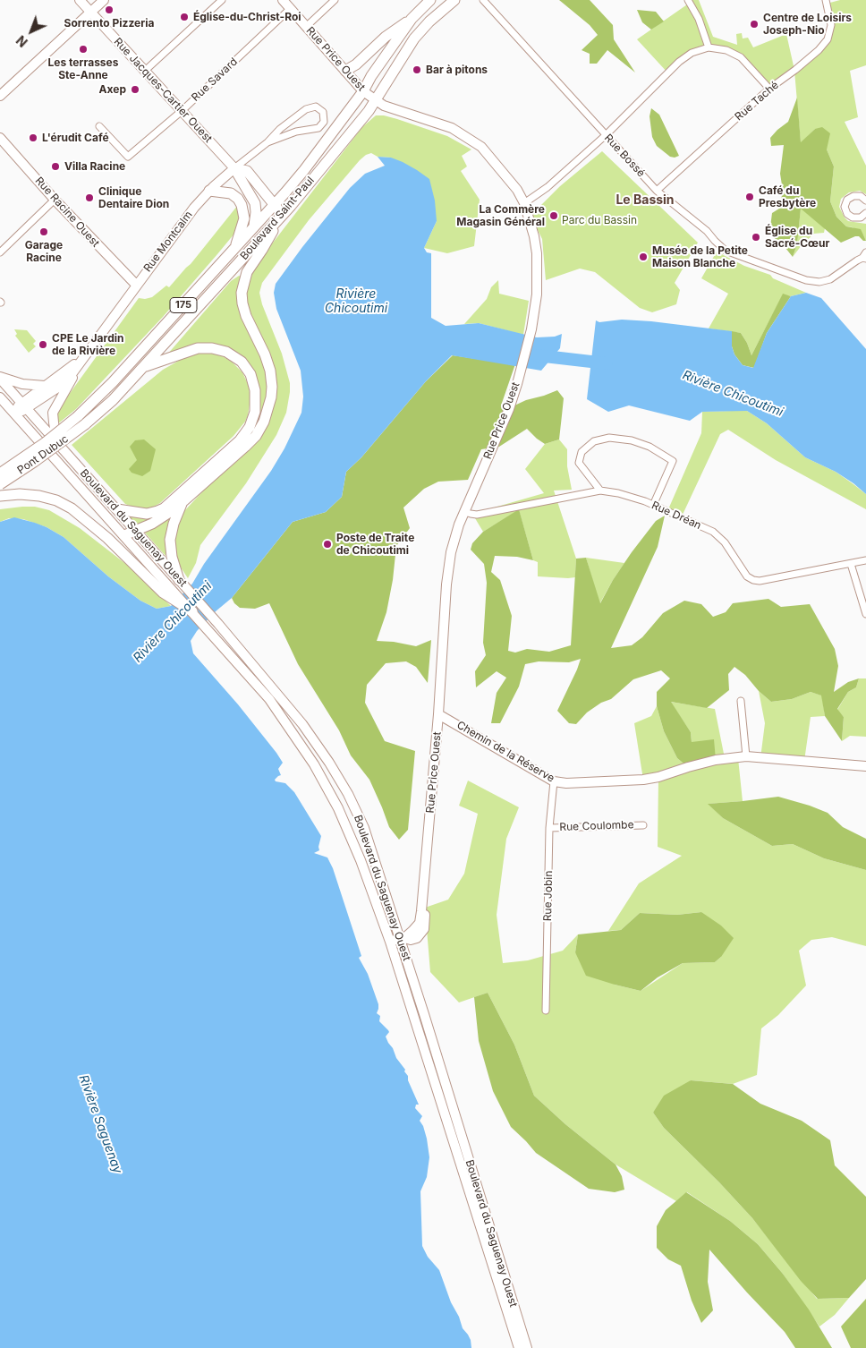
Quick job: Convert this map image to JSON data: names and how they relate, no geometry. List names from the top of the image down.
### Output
{
  "streets": {
    "main road": [
      "Rue Price Ouest",
      "Rue Jacques-Cartier Ouest",
      "Rue Racine Ouest",
      "Boulevard Saint-Paul",
      "Rue Montcalm",
      "175",
      "Pont Dubuc",
      "Boulevard du Saguenay Ouest",
      "Chemin de la Réserve"
    ],
    "street": [
      "Rue Savard",
      "Rue Taché",
      "Rue Bossé",
      "Rue Dréan",
      "Rue Coulombe",
      "Rue Jobin"
    ]
  },
  "crossings": [
    ["Rue Price Ouest", "Rue Savard"],
    ["Rue Price Ouest", "Boulevard Saint-Paul"],
    ["Rue Price Ouest", "Rue Dréan"],
    ["Rue Price Ouest", "Boulevard du Saguenay Ouest"],
    ["Rue Price Ouest", "Chemin de la Réserve"],
    ["Rue Savard", "Rue Jacques-Cartier Ouest"],
    ["Rue Jacques-Cartier Ouest", "Rue Montcalm"],
    ["Rue Taché", "Rue Bossé"],
    ["Rue Racine Ouest", "Rue Montcalm"],
    ["Boulevard Saint-Paul", "Pont Dubuc"],
    ["Rue Montcalm", "Boulevard du Saguenay Ouest"],
    ["Chemin de la Réserve", "Rue Jobin"],
    ["Rue Coulombe", "Rue Jobin"]
  ],
  "districts": ["Le Bassin"],
  "water": ["Rivière Chicoutimi", "Rivière Saguenay"],
  "parks": ["Parc du Bassin"],
  "places": [
    "Sorrento Pizzeria",
    "Église-du-Christ-Roi",
    "Centre de Loisirs Joseph-Nio",
    "Les terrasses Ste-Anne",
    "Bar à pitons",
    "Axep",
    "L'érudit Café",
    "Villa Racine",
    "Café du Presbytère",
    "Clinique Dentaire Dion",
    "La Commère Magasin Général",
    "Garage Racine",
    "Église du Sacré-Cœur",
    "Musée de la Petite Maison Blanche",
    "CPE Le Jardin de la Rivière",
    "Poste de Traite de Chicoutimi"
  ],
  "north": "bottom left"
}
